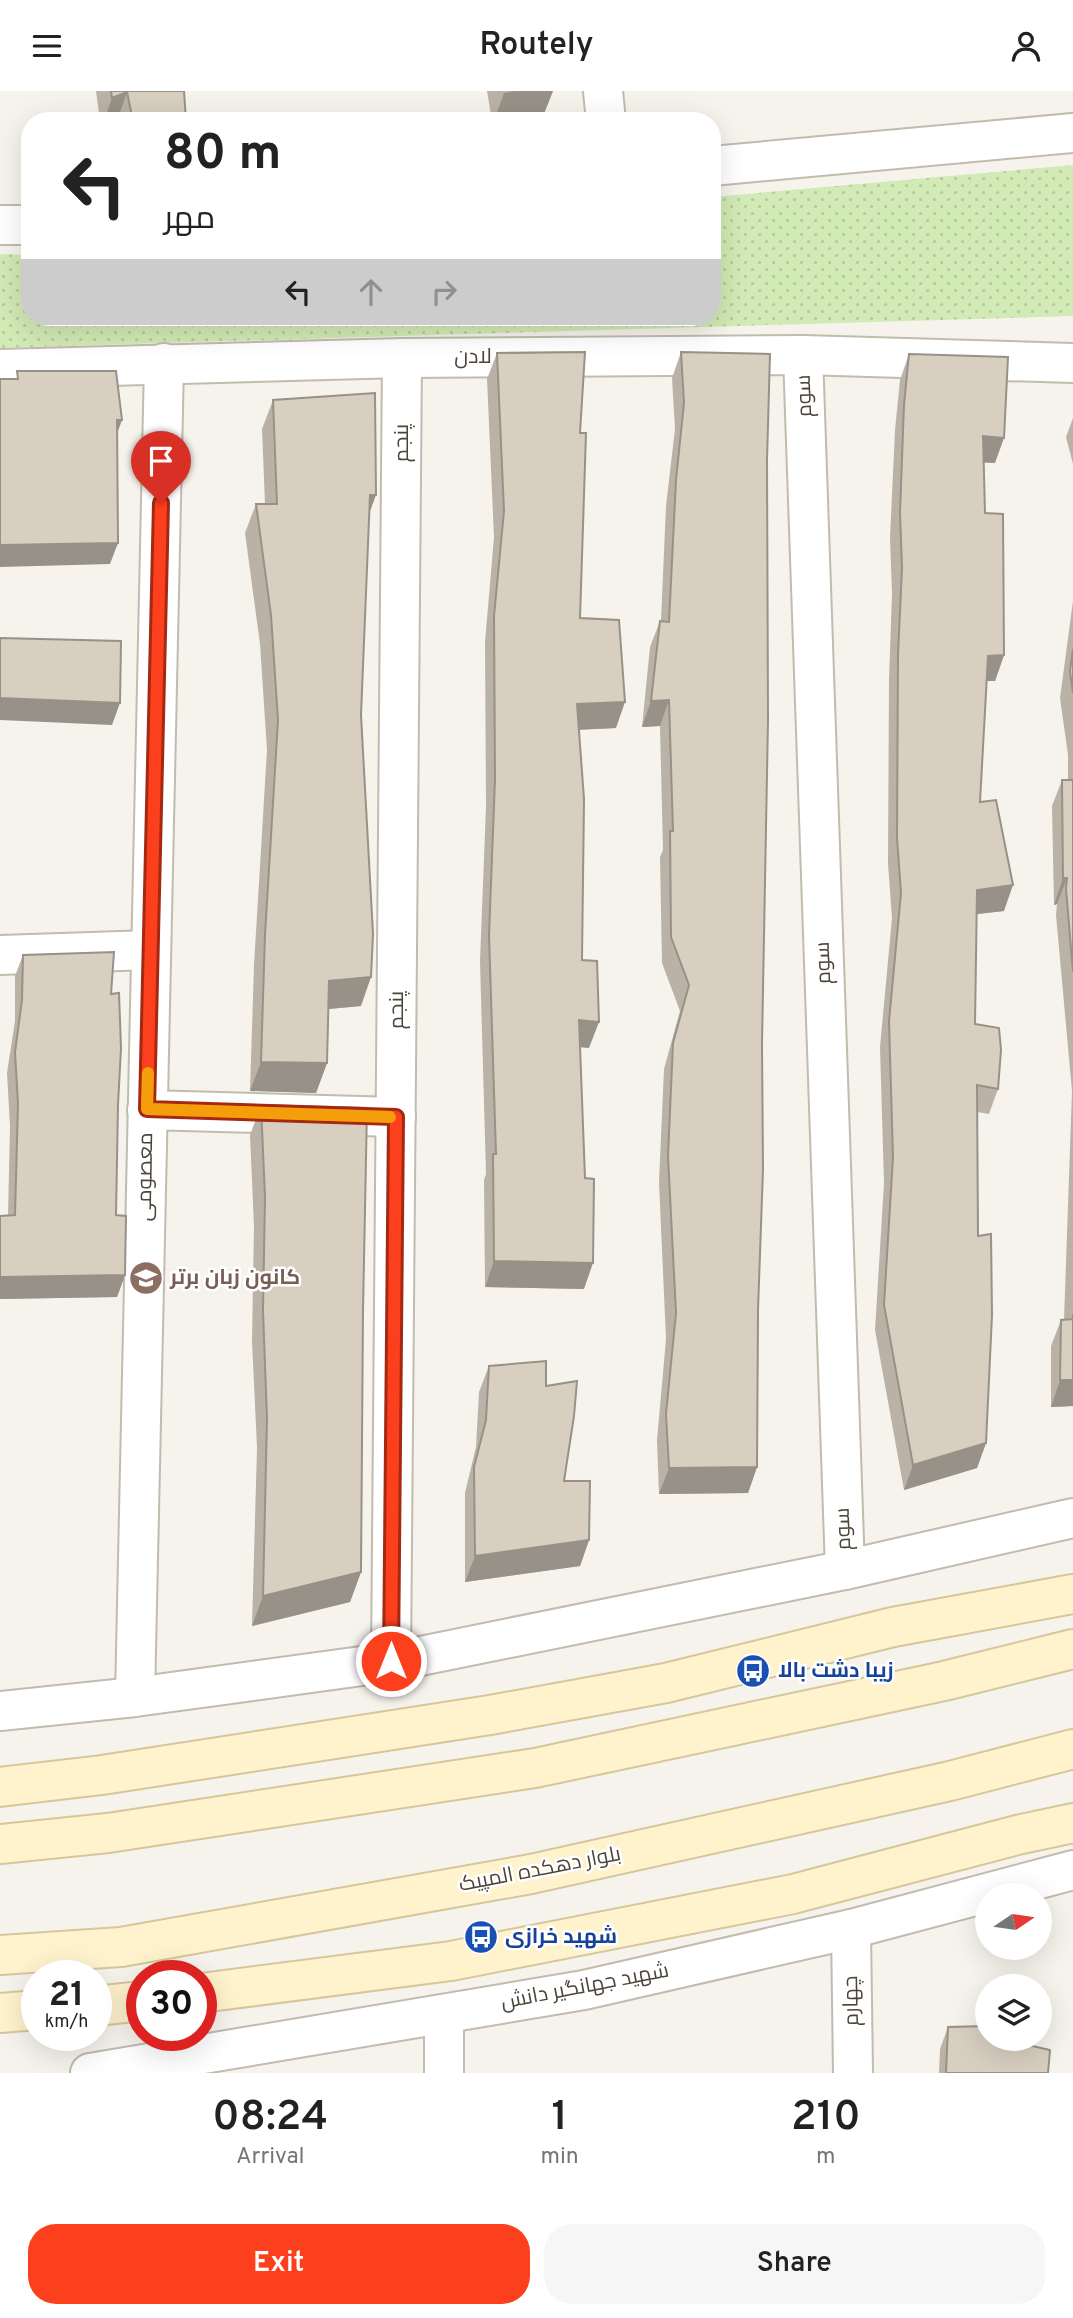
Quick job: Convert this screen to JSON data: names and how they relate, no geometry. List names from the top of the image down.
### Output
{
  "streets": {
    "main road": ["بلوار دهکده المپیک"],
    "street": [
      "لادن",
      "سوم",
      "پنجم",
      "معصومی",
      "شهید جهانگیر دانش",
      "چهارم"
    ]
  },
  "crossings": [
    ["لادن", "سوم"],
    ["لادن", "پنجم"],
    ["لادن", "معصومی"],
    ["شهید جهانگیر دانش", "چهارم"]
  ],
  "places": {
    "school or university": ["کانون زبان برتر"],
    "bus stop": ["زیبا دشت بالا", "شهید خرازی"]
  },
  "north": "right",
  "page": {
    "header": "Routely",
    "turn": ["80 m", "مهر"],
    "speed": "21 km/h",
    "limit": "30",
    "eta": [
      "08:24",
      "Arrival",
      "1",
      "min",
      "210",
      "m"
    ],
    "buttons": ["Exit", "Share"]
  }
}
